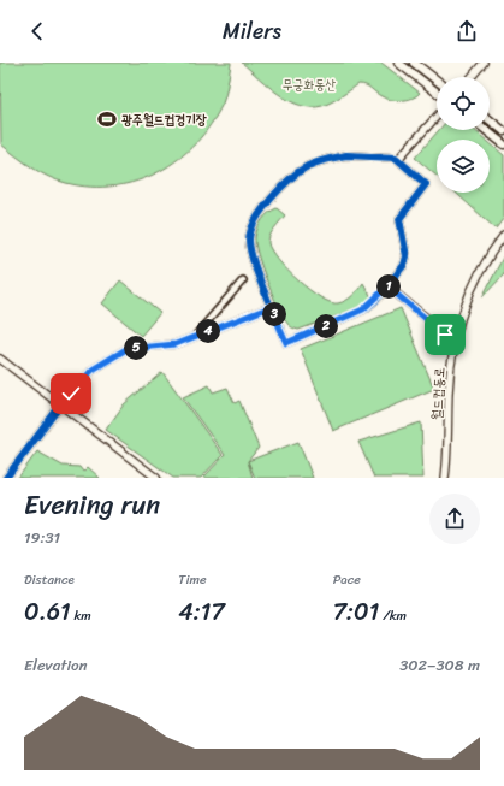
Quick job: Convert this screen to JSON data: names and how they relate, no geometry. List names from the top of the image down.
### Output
{
  "streets": {
    "street": ["월드컵동로"]
  },
  "parks": ["무궁화동산"],
  "places": {
    "sports": ["광주월드컵경기장"]
  },
  "page": {
    "header": "Milers",
    "pins": [
      "1",
      "3",
      "2",
      "4",
      "5"
    ],
    "heading": ["Evening run", "19:31"],
    "stats": [
      ["Distance", "0.61 km"],
      ["Time", "4:17"],
      ["Pace", "7:01 /km"]
    ],
    "chart": ["Elevation", "302–308 m"]
  }
}
